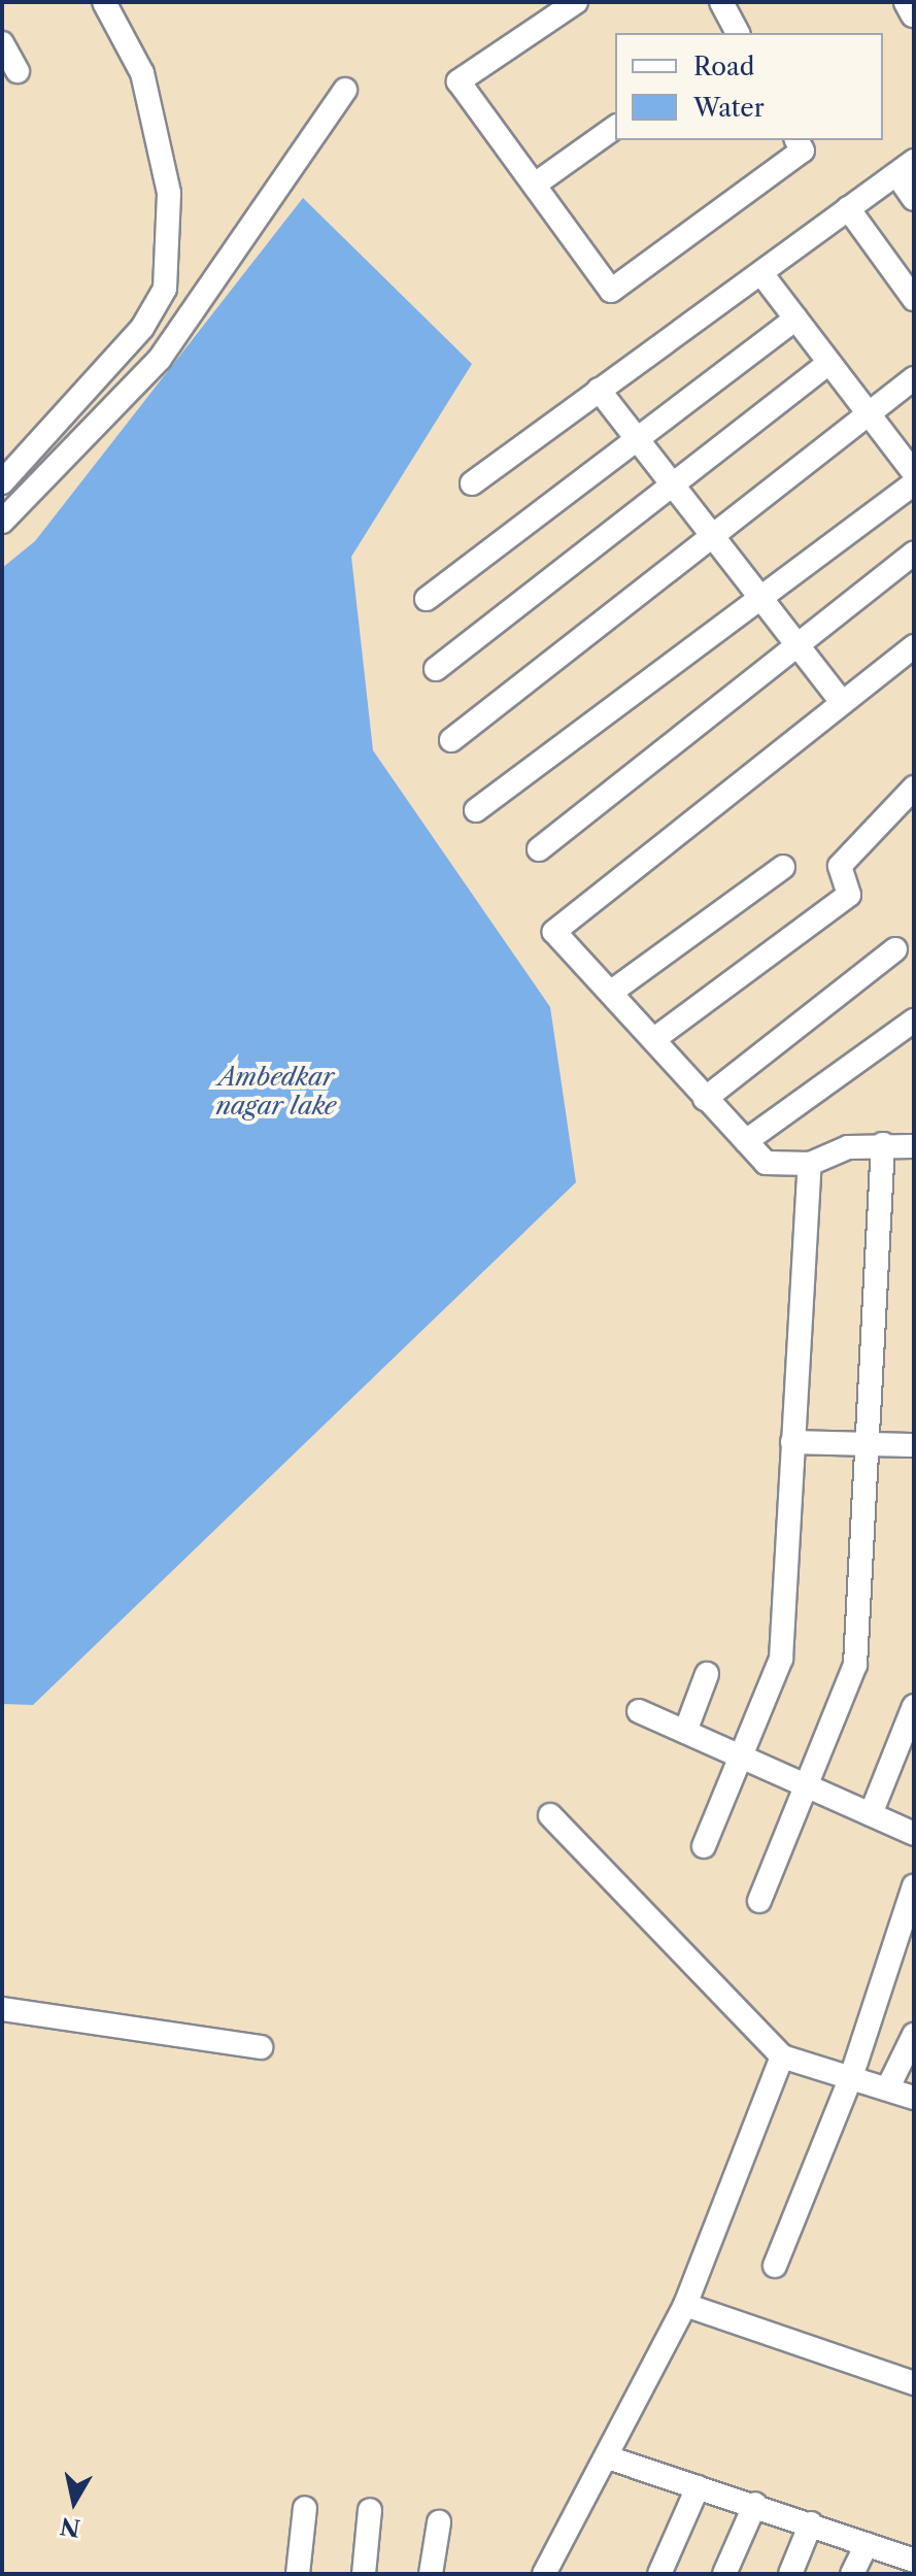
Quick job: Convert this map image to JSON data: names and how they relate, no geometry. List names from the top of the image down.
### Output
{
  "water": ["Ambedkar nagar lake"],
  "legend": ["Road", "Water"],
  "north": "bottom"
}
